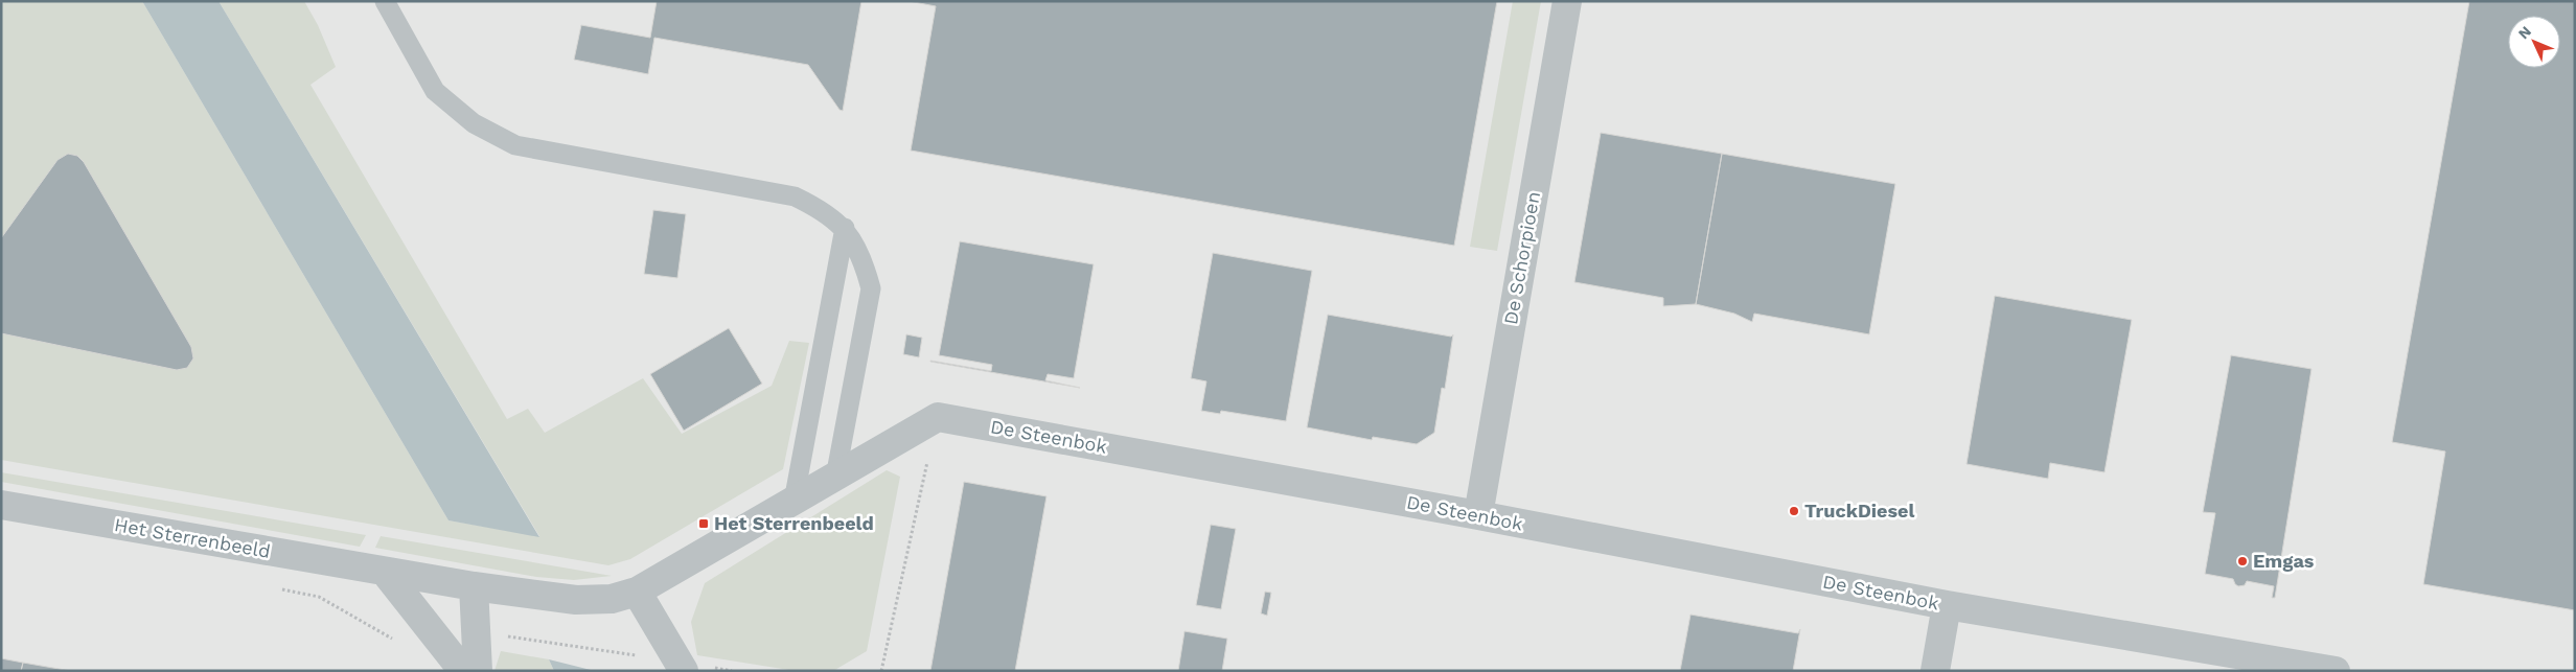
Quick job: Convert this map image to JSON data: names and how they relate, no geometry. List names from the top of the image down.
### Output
{
  "streets": {
    "street": ["De Schorpioen", "De Steenbok", "Het Sterrenbeeld"]
  },
  "crossings": [
    ["De Schorpioen", "De Steenbok"]
  ],
  "places": {
    "other": ["TruckDiesel", "Emgas"],
    "transit": ["Het Sterrenbeeld"]
  },
  "north": "top left"
}
